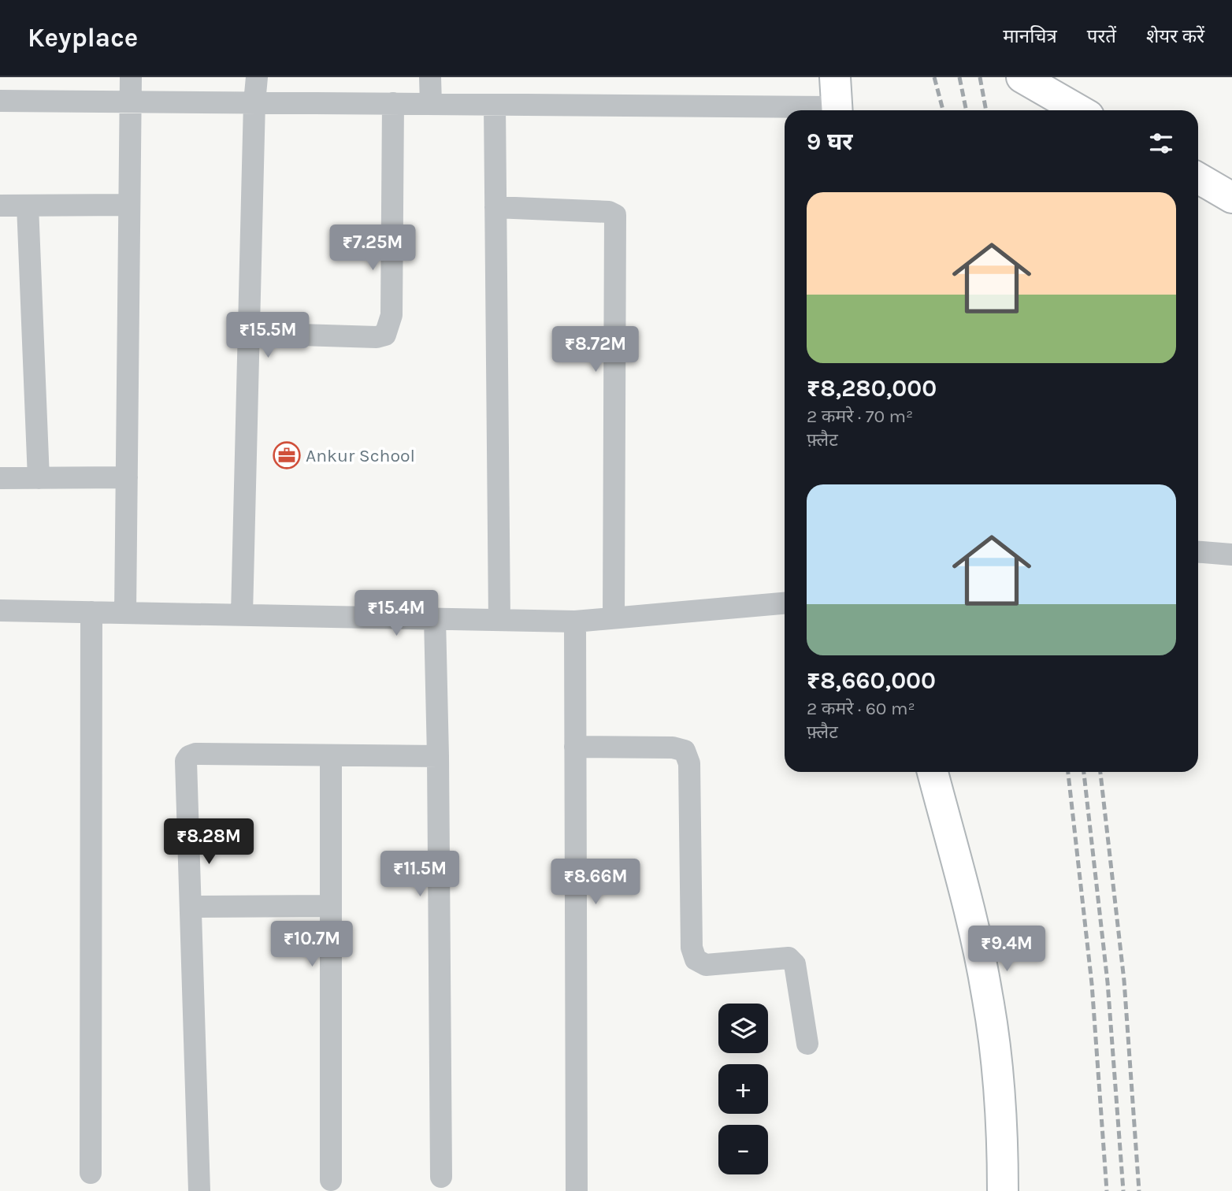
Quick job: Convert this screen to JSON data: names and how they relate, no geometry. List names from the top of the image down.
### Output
{
  "places": {
    "office": ["Ankur School"]
  },
  "page": {
    "header": "Keyplace",
    "nav": ["मानचित्र", "परतें", "शेयर करें"],
    "heading": "9 घर",
    "list": [
      {
        "name": "₹8,280,000",
        "note": "2 कमरे · 70 m² · फ़्लैट"
      },
      {
        "name": "₹8,660,000",
        "note": "2 कमरे · 60 m² · फ़्लैट"
      }
    ],
    "price": [
      "₹7.25M",
      "₹15.5M",
      "₹8.72M",
      "₹15.4M",
      "₹8.28M",
      "₹11.5M",
      "₹8.66M",
      "₹10.7M",
      "₹9.4M"
    ],
    "map_buttons": ["+", "−"]
  }
}
